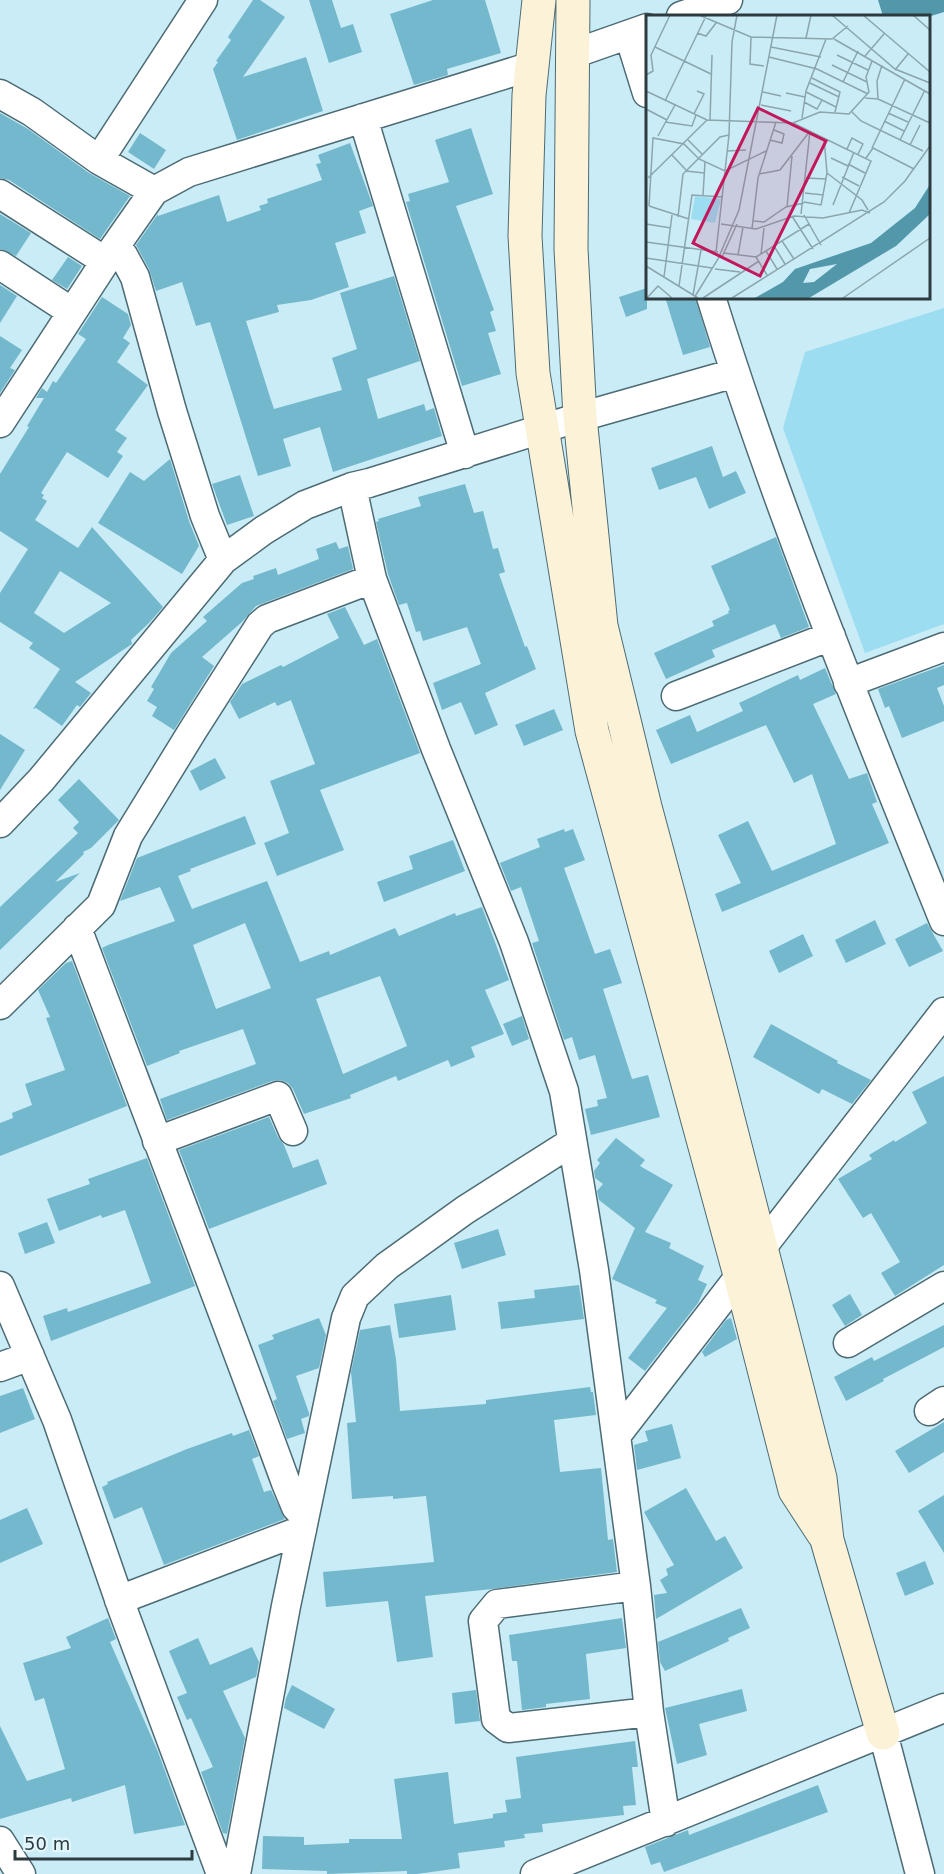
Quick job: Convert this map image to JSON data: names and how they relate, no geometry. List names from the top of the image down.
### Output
{
  "scale_bar": "50 m"
}
